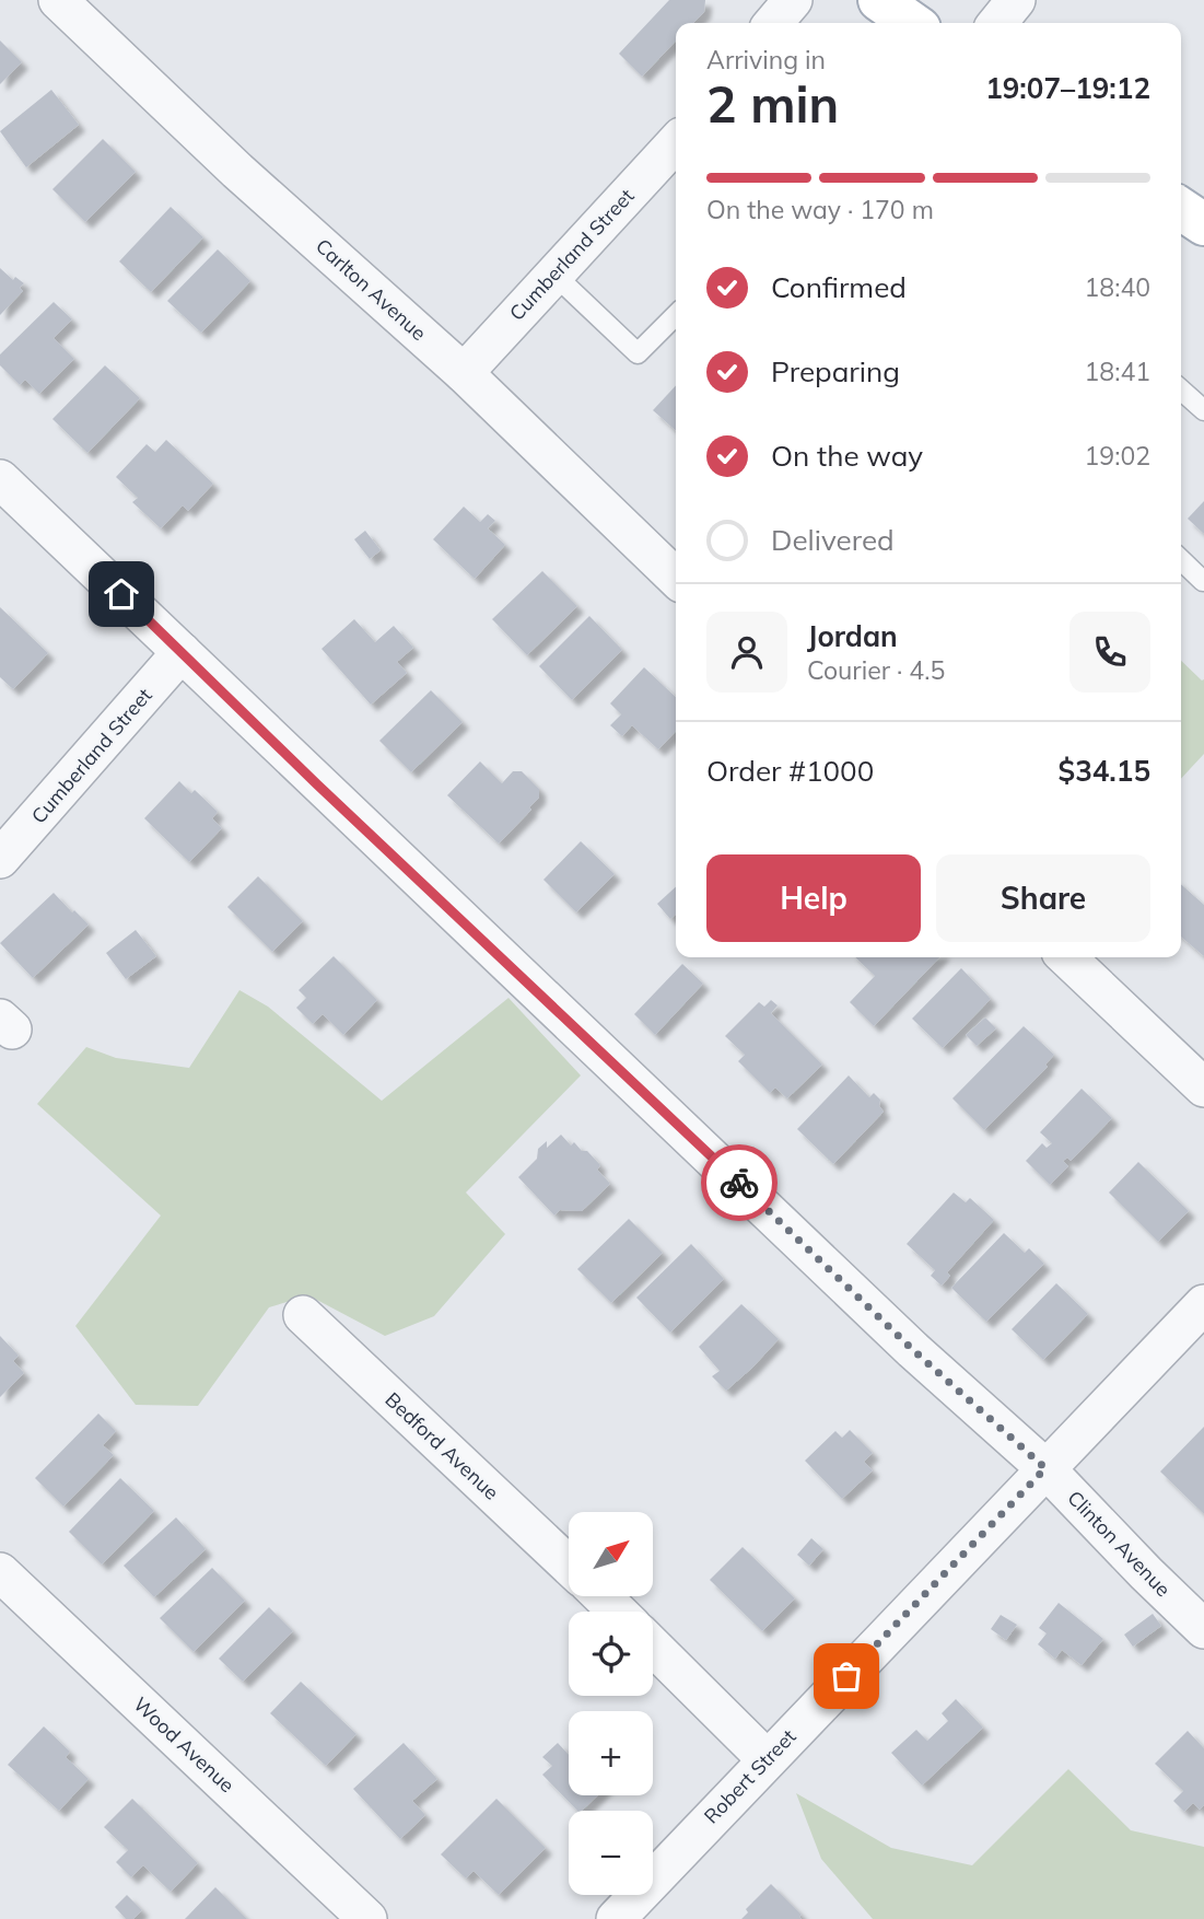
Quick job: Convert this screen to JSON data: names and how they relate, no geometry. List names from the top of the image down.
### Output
{
  "streets": {
    "street": [
      "Cumberland Street",
      "Carlton Avenue",
      "Bedford Avenue",
      "Clinton Avenue",
      "Wood Avenue",
      "Robert Street"
    ]
  },
  "crossings": [
    ["Cumberland Street", "Carlton Avenue"],
    ["Cumberland Street", "Clinton Avenue"],
    ["Clinton Avenue", "Robert Street"]
  ],
  "north": "top right",
  "page": {
    "heading": ["2 min", "Arriving in", "19:07–19:12"],
    "panel": [
      "Jordan",
      "Courier · 4.5",
      "Order #1000",
      "$34.15"
    ],
    "bar": "On the way · 170 m",
    "list": [
      ["Confirmed", "18:40"],
      ["Preparing", "18:41"],
      ["On the way", "19:02"],
      "Delivered"
    ],
    "buttons": ["Help", "Share"],
    "map_buttons": ["+", "−"]
  }
}
